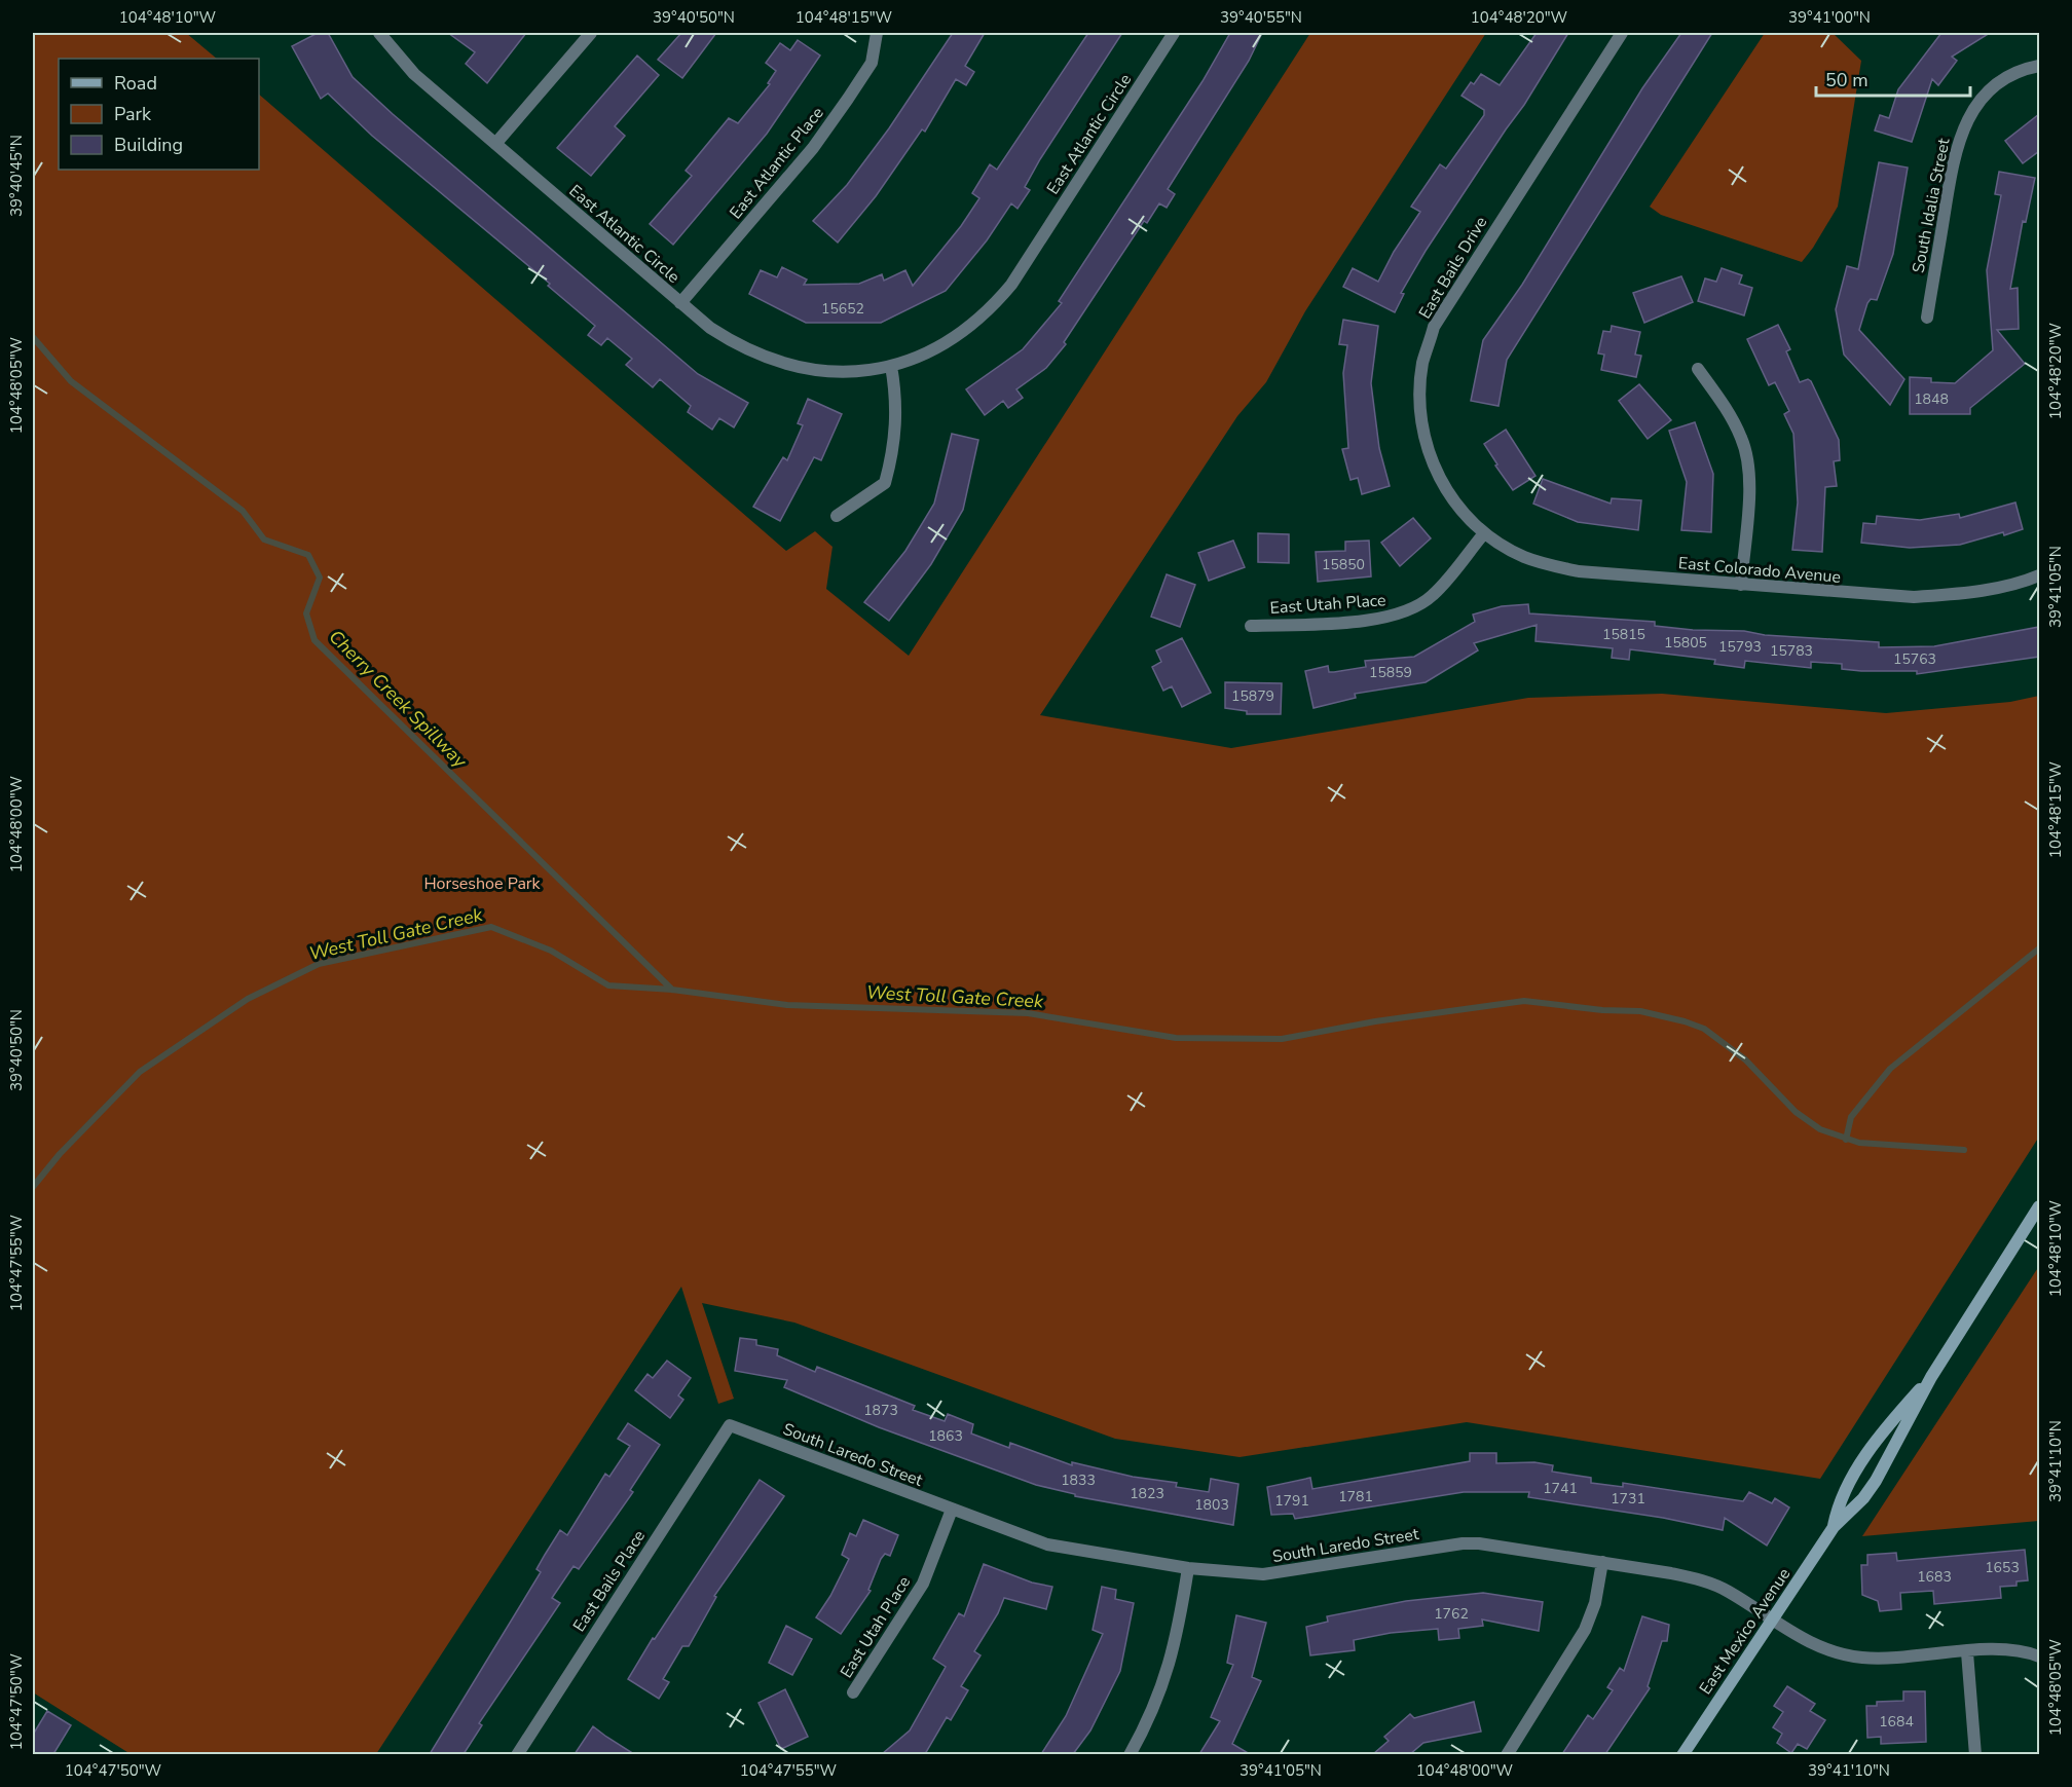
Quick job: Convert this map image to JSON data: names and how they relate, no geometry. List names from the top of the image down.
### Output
{
  "streets": {
    "street": [
      "East Atlantic Circle",
      "East Atlantic Place",
      "South Idalia Street",
      "East Bails Drive",
      "East Colorado Avenue",
      "East Utah Place",
      "South Laredo Street",
      "East Bails Place",
      "East Mexico Avenue"
    ]
  },
  "crossings": [
    ["East Atlantic Circle", "East Atlantic Place"],
    ["East Bails Drive", "East Colorado Avenue"],
    ["East Bails Drive", "East Utah Place"],
    ["East Colorado Avenue", "East Utah Place"],
    ["East Utah Place", "South Laredo Street"],
    ["South Laredo Street", "East Bails Place"],
    ["South Laredo Street", "East Mexico Avenue"]
  ],
  "water": ["Cherry Creek Spillway", "West Toll Gate Creek"],
  "parks": ["Horseshoe Park"],
  "house_numbers": [
    "15652",
    "1848",
    "15850",
    "15815",
    "15805",
    "15793",
    "15783",
    "15763",
    "15859",
    "15879",
    "1873",
    "1863",
    "1833",
    "1741",
    "1823",
    "1781",
    "1731",
    "1791",
    "1803",
    "1653",
    "1683",
    "1762",
    "1684"
  ],
  "legend": ["Road", "Park", "Building"],
  "scale_bar": "50 m",
  "coordinates": [
    "104°48'10\"W",
    "39°40'50\"N",
    "104°48'15\"W",
    "39°40'55\"N",
    "104°48'20\"W",
    "39°41'00\"N",
    "39°40'45\"N",
    "104°48'05\"W",
    "39°41'05\"N",
    "104°48'00\"W",
    "104°47'55\"W",
    "39°41'10\"N",
    "104°47'50\"W"
  ]
}
